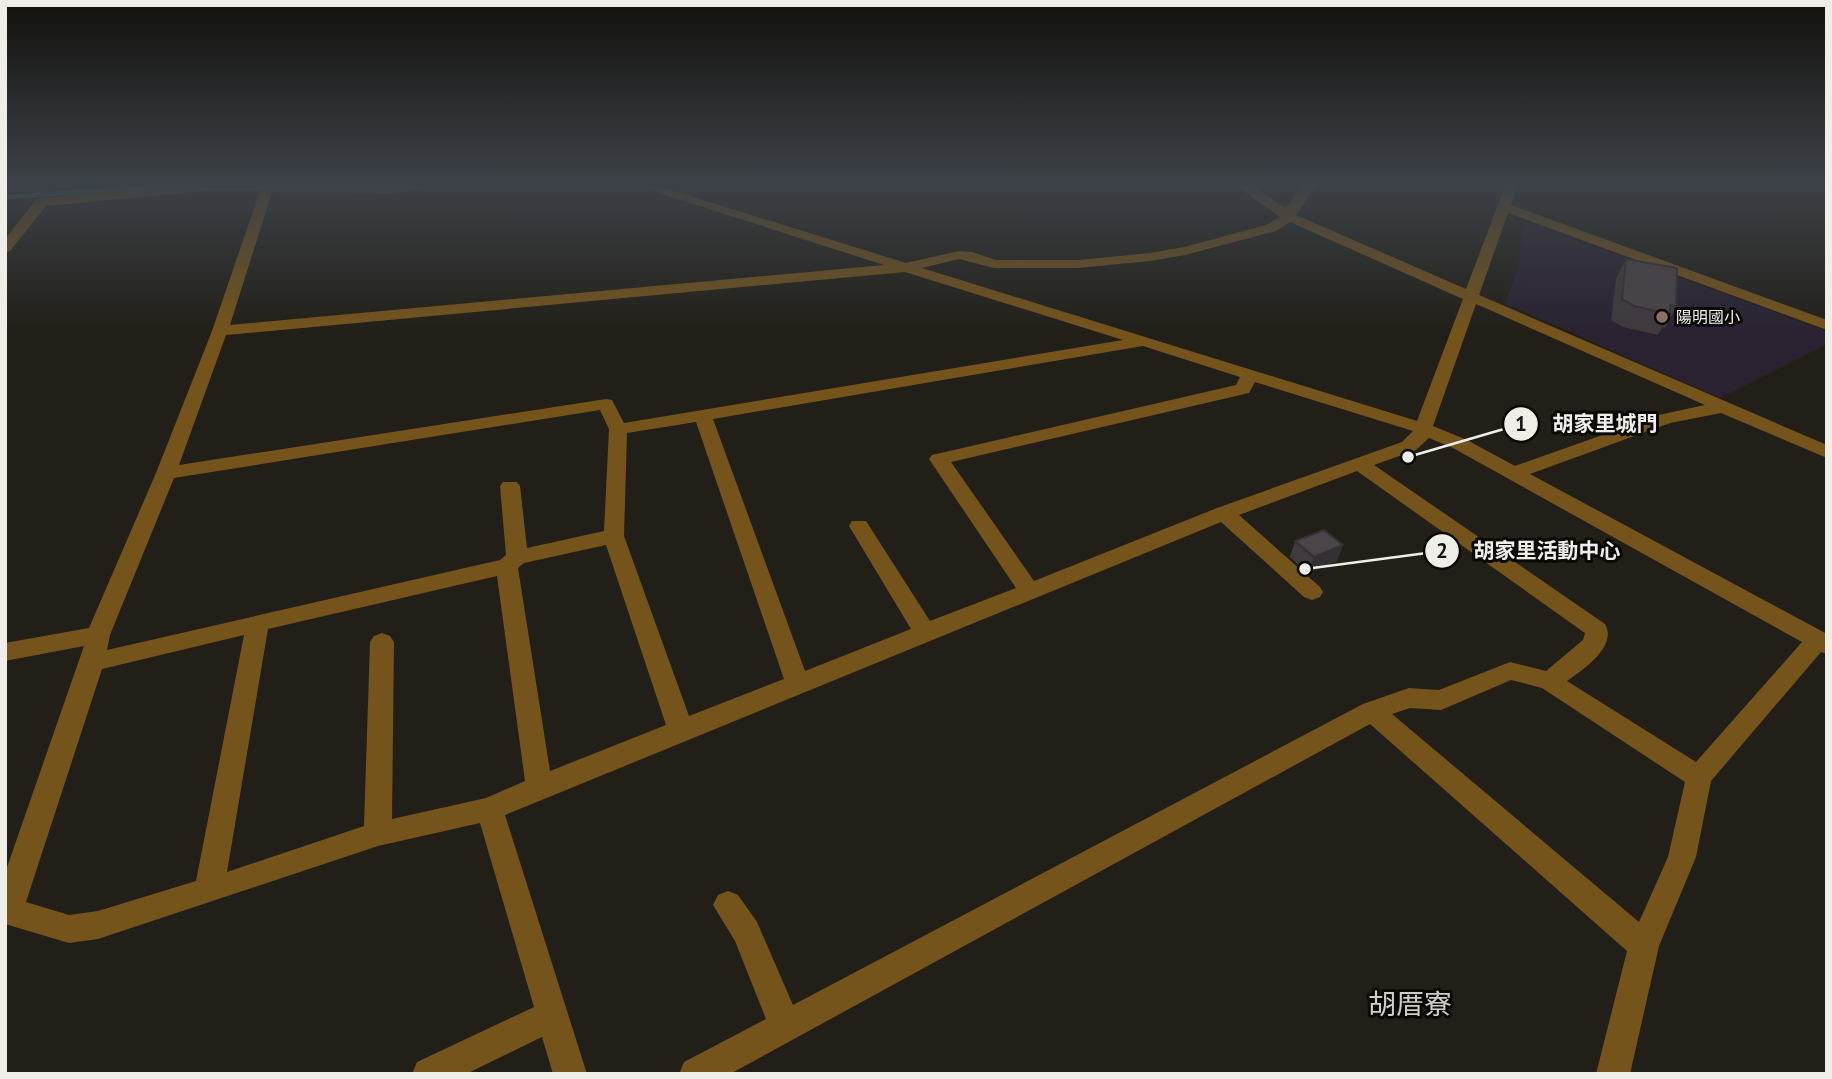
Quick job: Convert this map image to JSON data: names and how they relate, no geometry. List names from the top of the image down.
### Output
{
  "districts": ["胡厝寮"],
  "places": ["陽明國小", "胡家里城門", "胡家里活動中心"]
}
